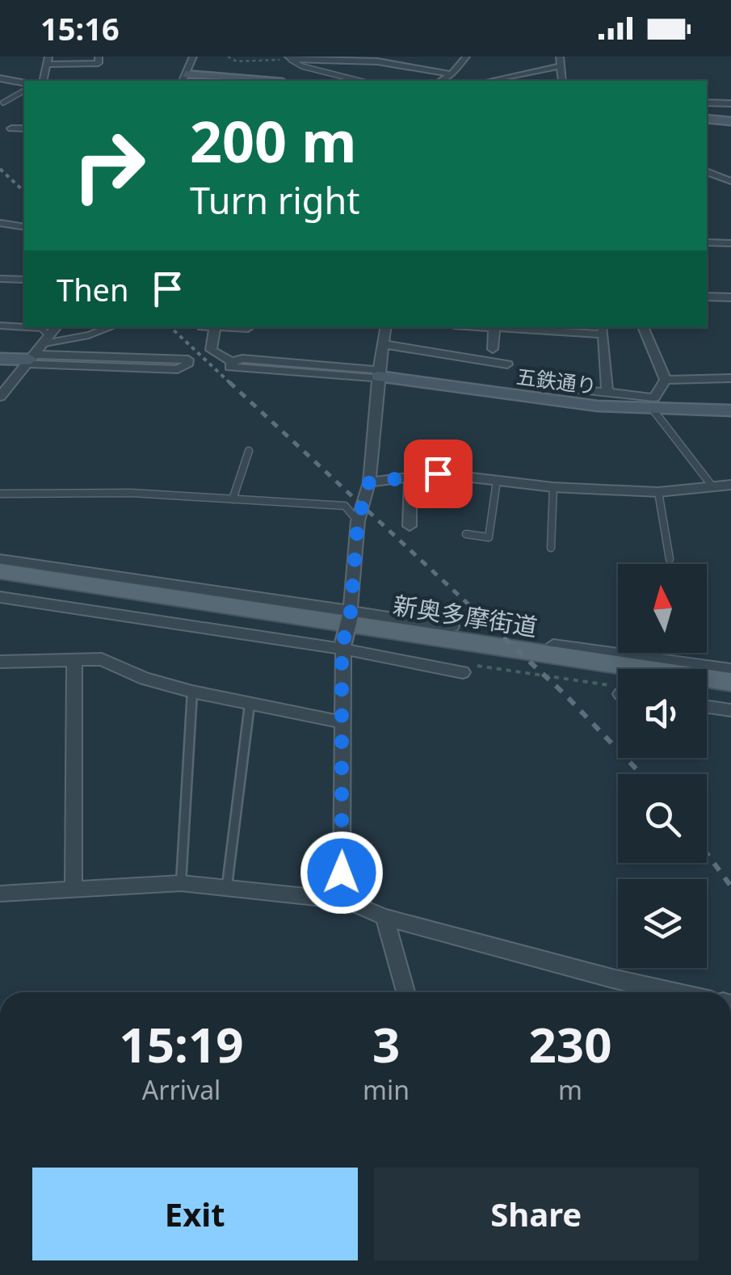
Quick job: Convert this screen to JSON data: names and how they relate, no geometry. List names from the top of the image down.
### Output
{
  "streets": {
    "main road": ["新奥多摩街道"],
    "street": ["五鉄通り"]
  },
  "north": "top",
  "page": {
    "status": "15:16",
    "turn": ["200 m", "Turn right"],
    "then": "Then",
    "eta": [
      "15:19",
      "Arrival",
      "3",
      "min",
      "230",
      "m"
    ],
    "buttons": ["Exit", "Share"]
  }
}
